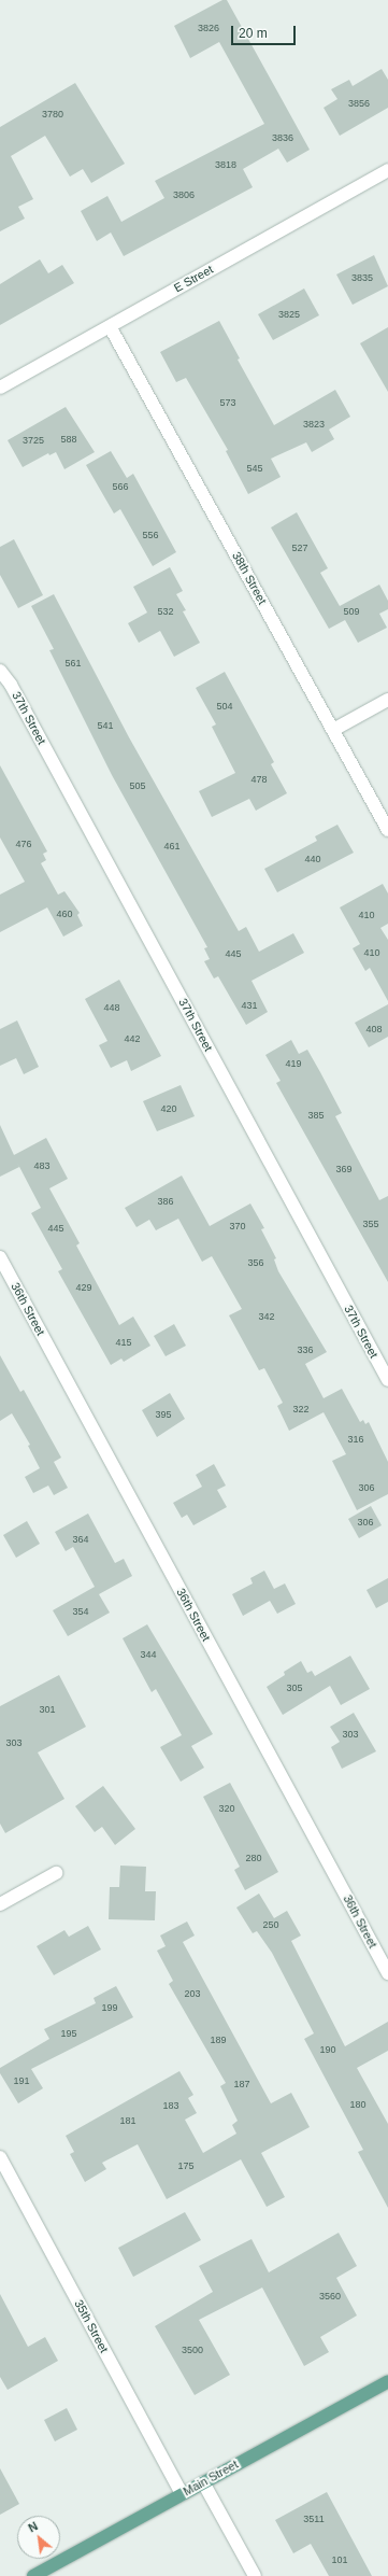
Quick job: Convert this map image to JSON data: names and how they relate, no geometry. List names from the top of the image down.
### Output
{
  "streets": {
    "main road": ["Main Street"],
    "street": [
      "E Street",
      "38th Street",
      "37th Street",
      "36th Street",
      "35th Street"
    ]
  },
  "crossings": [
    ["E Street", "38th Street"],
    ["35th Street", "Main Street"]
  ],
  "house_numbers": [
    "3826",
    "3856",
    "3780",
    "3836",
    "3818",
    "3806",
    "3835",
    "3825",
    "573",
    "3823",
    "588",
    "3725",
    "545",
    "566",
    "556",
    "527",
    "532",
    "509",
    "561",
    "504",
    "541",
    "478",
    "505",
    "476",
    "461",
    "440",
    "460",
    "410",
    "410",
    "445",
    "431",
    "448",
    "408",
    "442",
    "419",
    "420",
    "385",
    "483",
    "369",
    "386",
    "355",
    "370",
    "445",
    "356",
    "429",
    "342",
    "415",
    "336",
    "322",
    "395",
    "316",
    "306",
    "306",
    "364",
    "354",
    "344",
    "305",
    "301",
    "303",
    "303",
    "320",
    "280",
    "250",
    "203",
    "199",
    "195",
    "189",
    "190",
    "191",
    "187",
    "180",
    "183",
    "181",
    "175",
    "3560",
    "3500",
    "3511",
    "101"
  ],
  "scale_bar": "20 m",
  "north": "top left"
}
